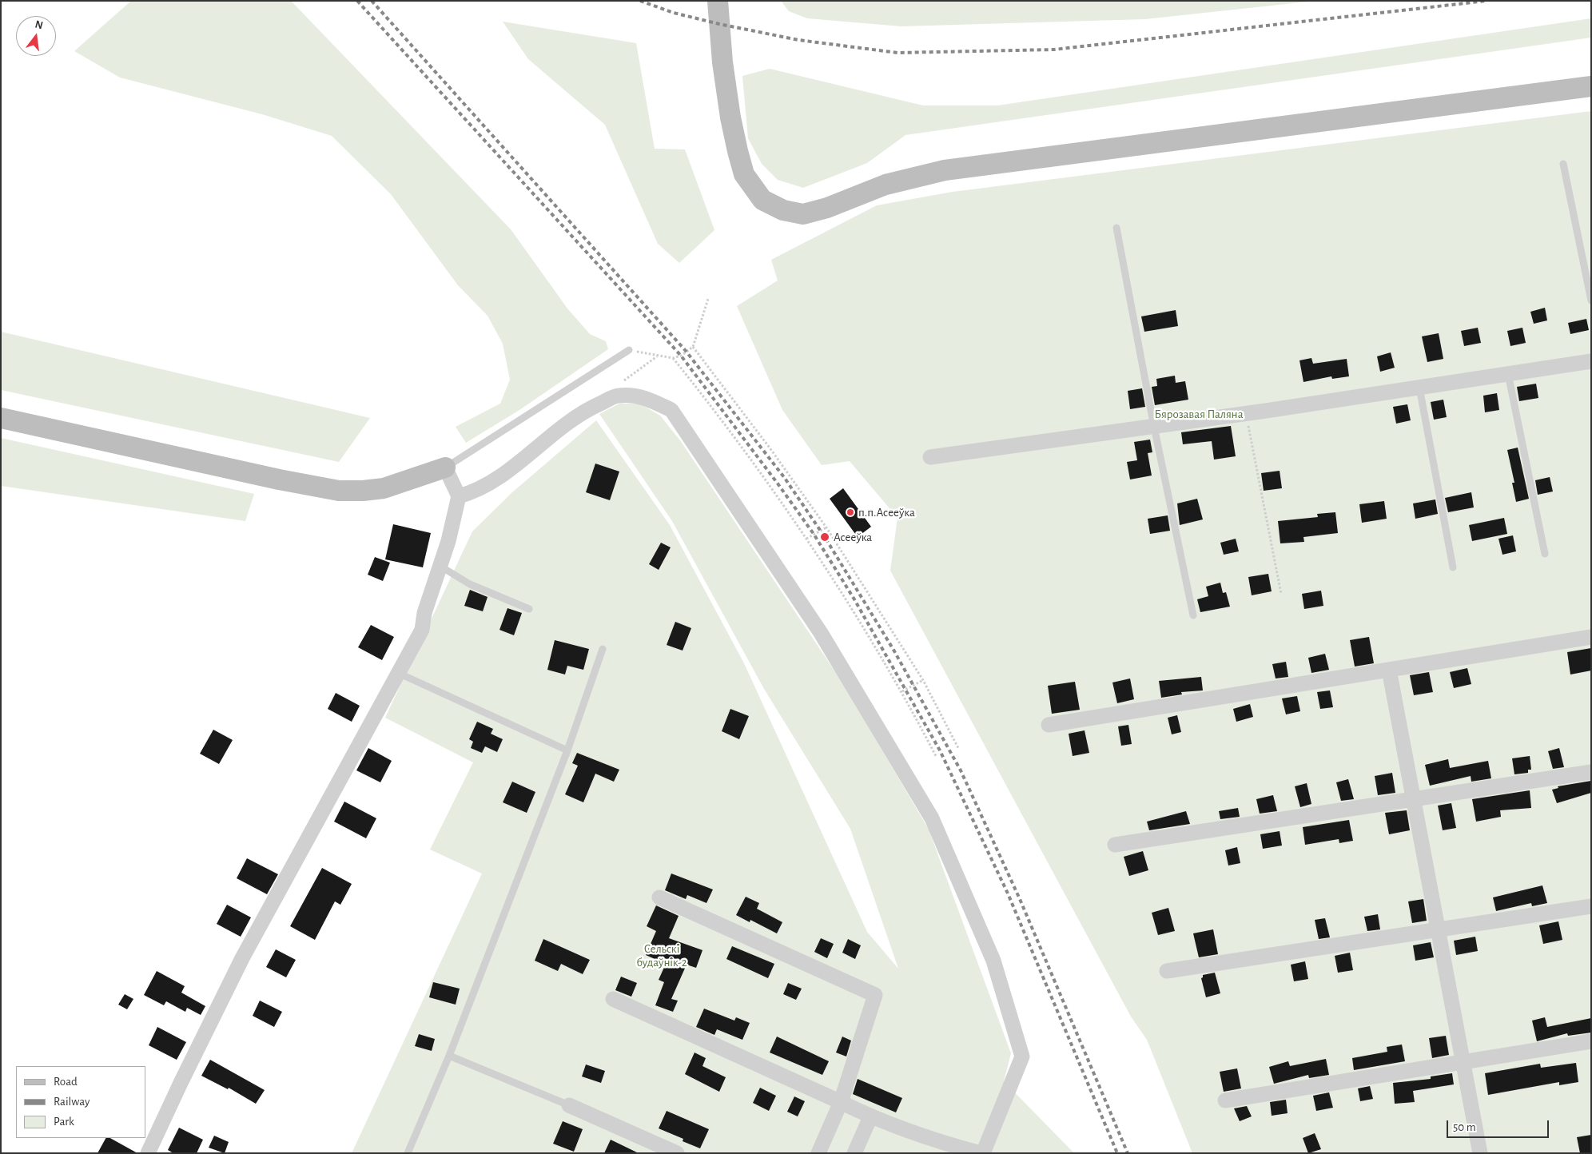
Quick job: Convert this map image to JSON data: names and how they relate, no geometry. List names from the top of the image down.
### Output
{
  "parks": ["Бярозавая Паляна", "Сельскі будаўнік-2"],
  "places": ["п.п.Асееўка", "Асееўка"],
  "legend": ["Road", "Railway", "Park"],
  "scale_bar": "50 m",
  "north": "top"
}
